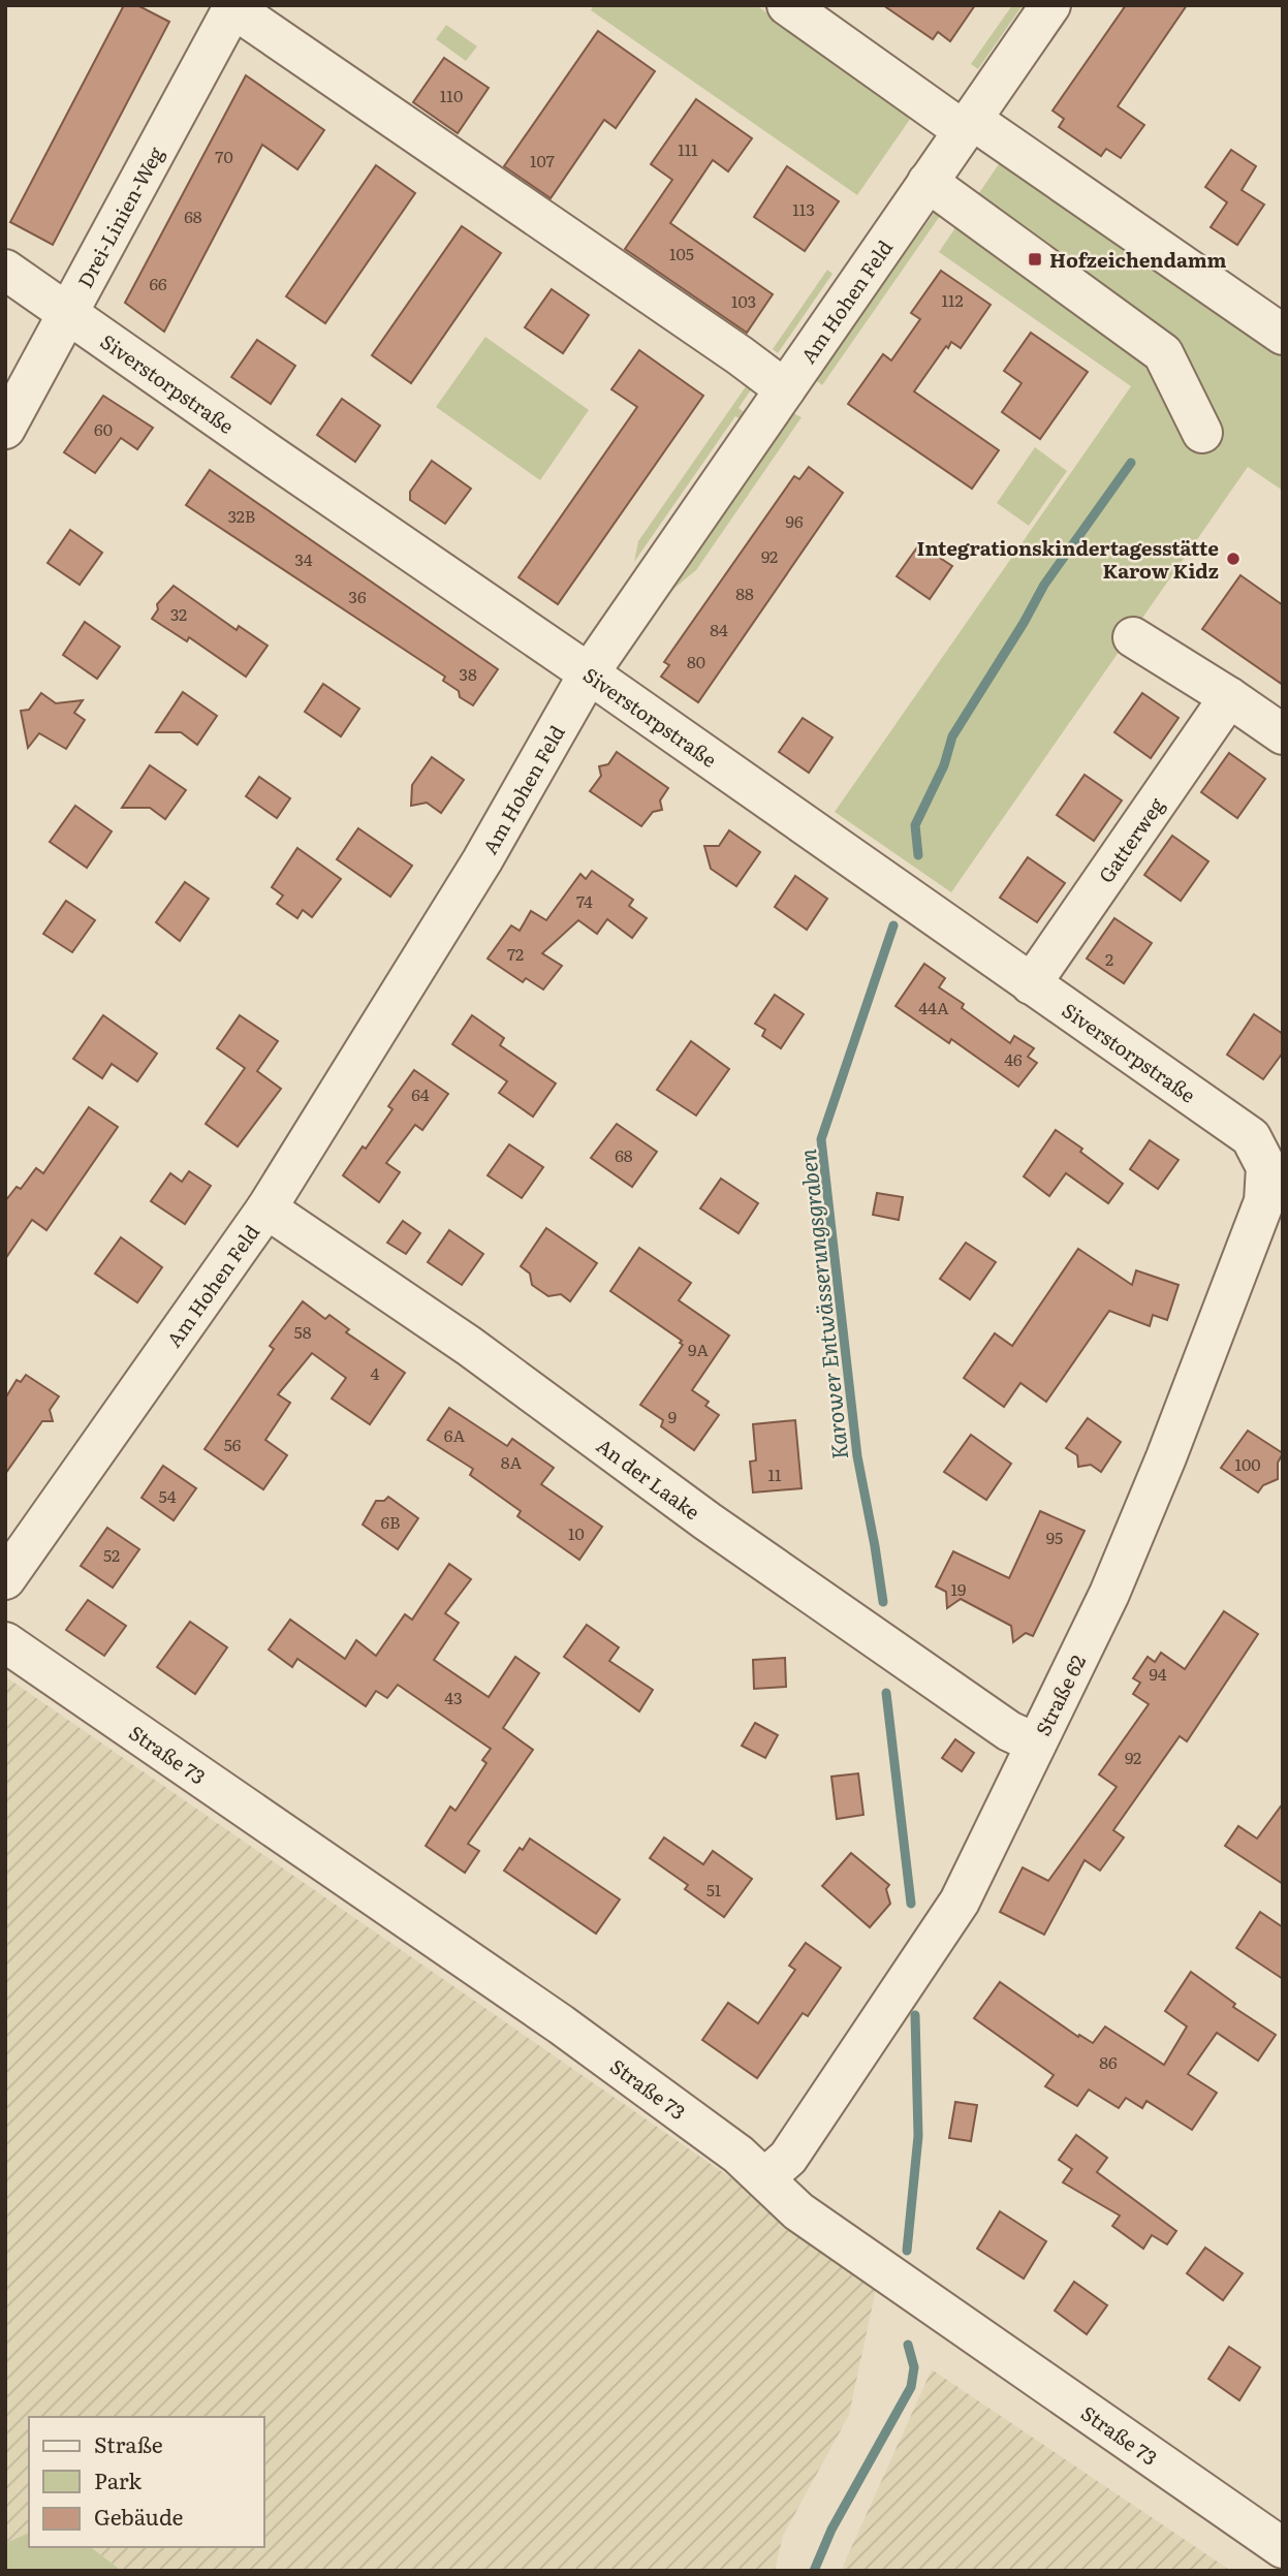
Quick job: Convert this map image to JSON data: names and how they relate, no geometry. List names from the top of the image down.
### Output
{
  "streets": {
    "street": [
      "Drei-Linien-Weg",
      "Am Hohen Feld",
      "Siverstorpstraße",
      "Gatterweg",
      "An der Laake",
      "Straße 62",
      "Straße 73"
    ]
  },
  "crossings": [
    ["Drei-Linien-Weg", "Siverstorpstraße"],
    ["Am Hohen Feld", "Siverstorpstraße"],
    ["Am Hohen Feld", "An der Laake"],
    ["Siverstorpstraße", "Gatterweg"],
    ["Siverstorpstraße", "Straße 62"],
    ["An der Laake", "Straße 62"],
    ["Straße 62", "Straße 73"]
  ],
  "water": ["Karower Entwässerungsgraben"],
  "places": {
    "transit": ["Hofzeichendamm"],
    "other": ["Integrationskindertagesstätte Karow Kidz"]
  },
  "house_numbers": [
    "110",
    "111",
    "70",
    "107",
    "113",
    "68",
    "105",
    "66",
    "112",
    "103",
    "60",
    "32B",
    "96",
    "92",
    "34",
    "88",
    "36",
    "32",
    "84",
    "80",
    "38",
    "74",
    "72",
    "2",
    "44A",
    "46",
    "64",
    "68",
    "58",
    "9A",
    "4",
    "9",
    "6A",
    "56",
    "8A",
    "100",
    "11",
    "54",
    "6B",
    "10",
    "95",
    "52",
    "19",
    "94",
    "43",
    "92",
    "51",
    "86"
  ],
  "legend": ["Straße", "Park", "Gebäude"]
}
